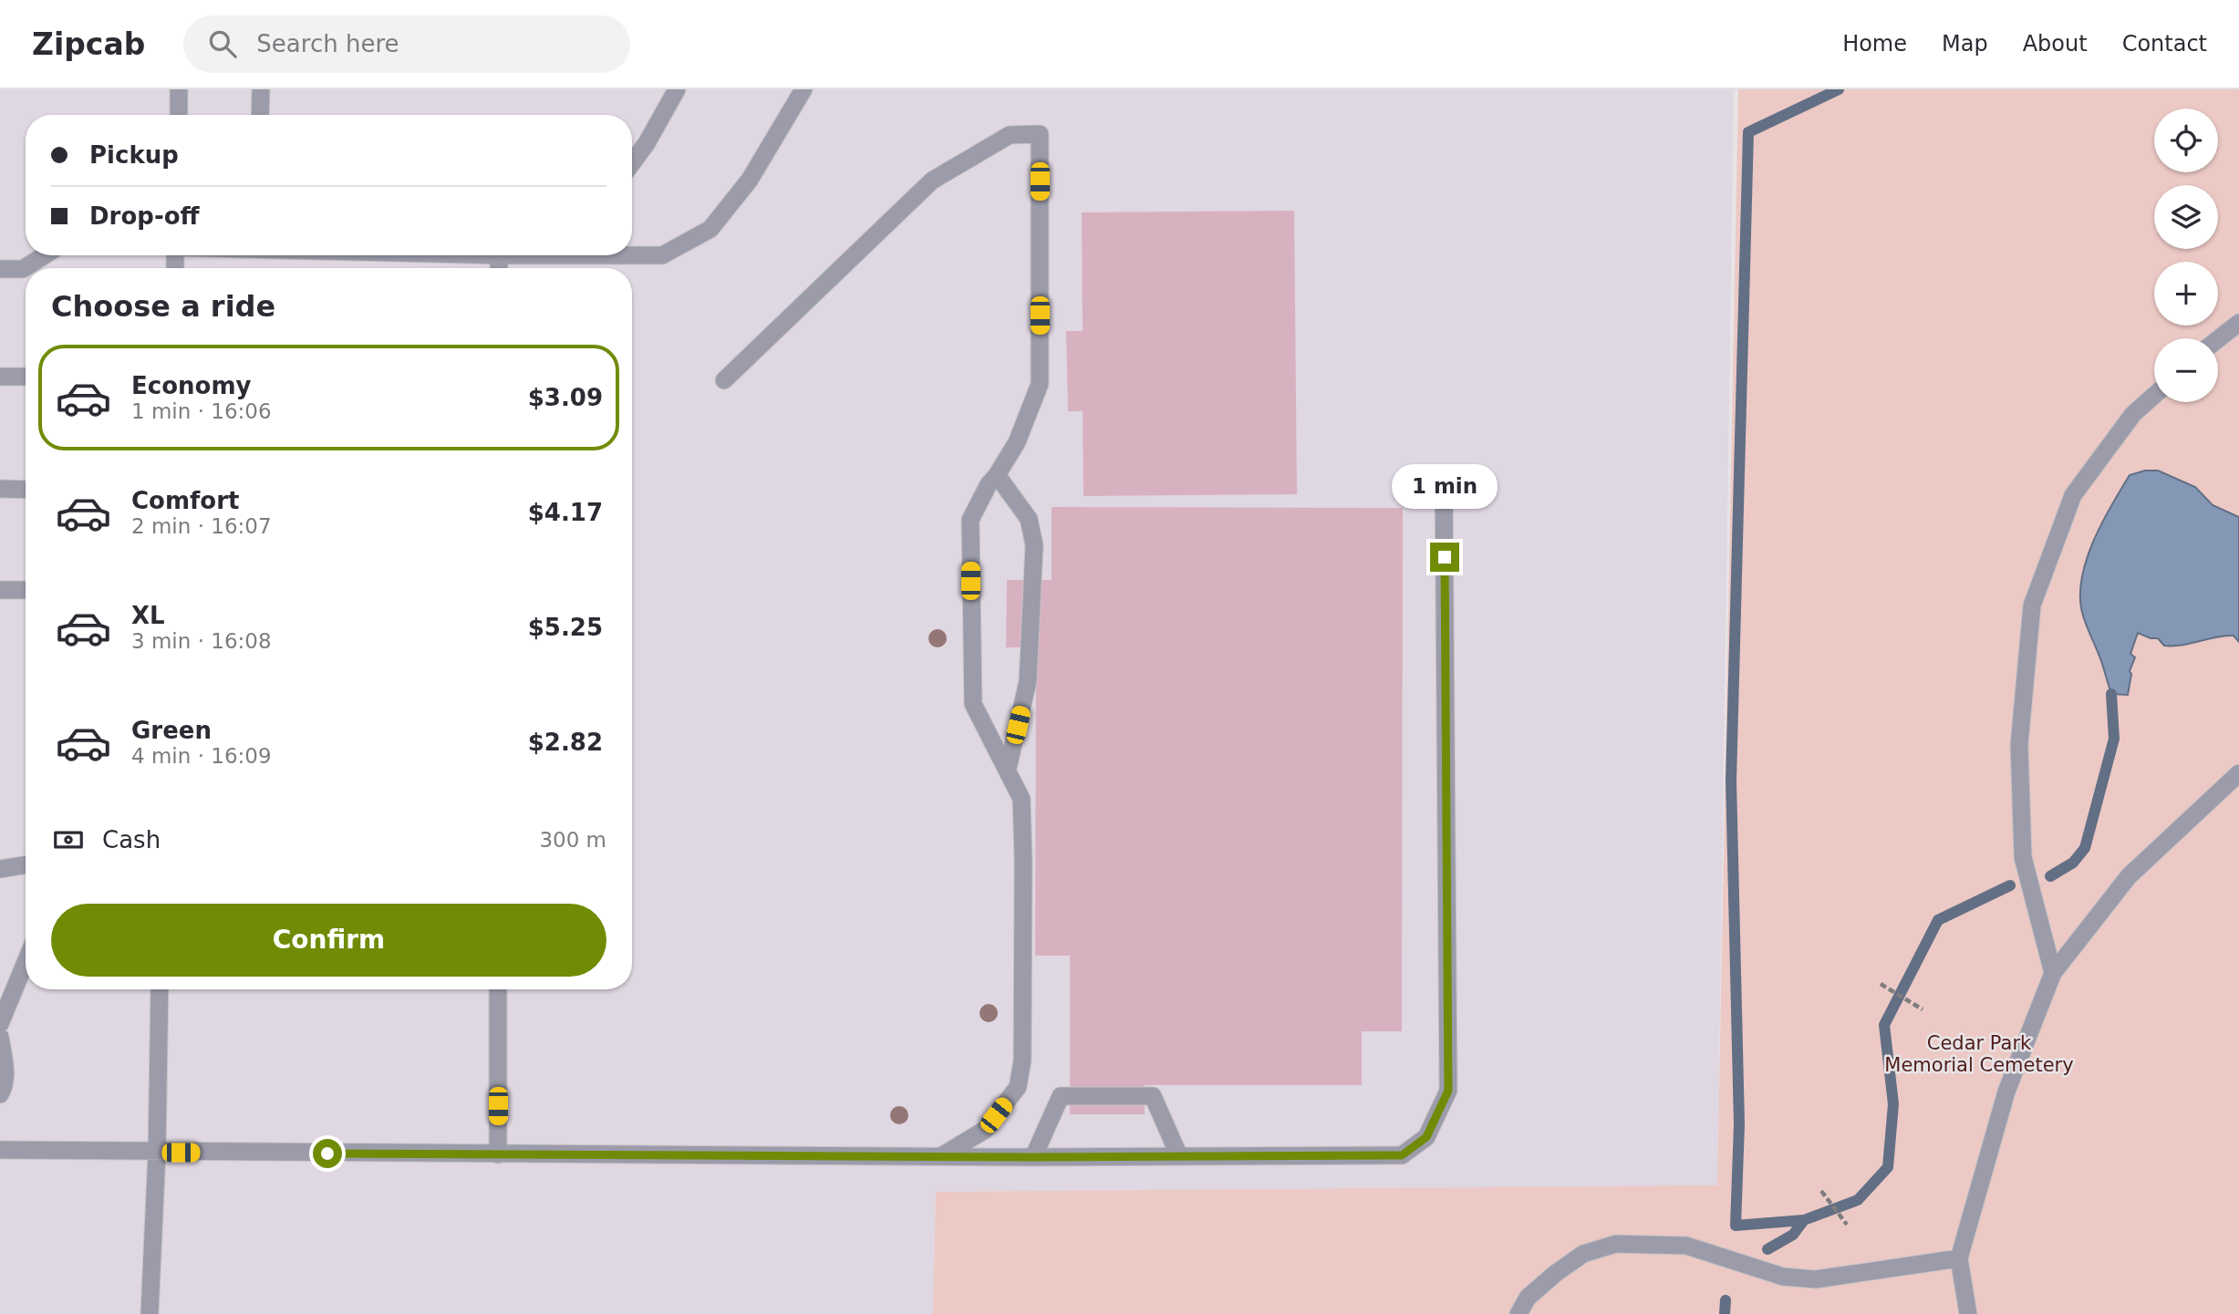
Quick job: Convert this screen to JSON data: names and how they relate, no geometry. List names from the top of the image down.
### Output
{
  "parks": ["Cedar Park Memorial Cemetery"],
  "page": {
    "header": "Zipcab",
    "search": "Search here",
    "nav": [
      "Home",
      "Map",
      "About",
      "Contact"
    ],
    "map_buttons": ["+", "−"],
    "banner": ["Pickup", "Drop-off"],
    "heading": "Choose a ride",
    "list": [
      {
        "name": "Economy",
        "note": "1 min · 16:06",
        "value": "$3.09"
      },
      {
        "name": "Comfort",
        "note": "2 min · 16:07",
        "value": "$4.17"
      },
      {
        "name": "XL",
        "note": "3 min · 16:08",
        "value": "$5.25"
      },
      {
        "name": "Green",
        "note": "4 min · 16:09",
        "value": "$2.82"
      }
    ],
    "bubble": "1 min",
    "pay": ["Cash", "300 m"],
    "buttons": "Confirm"
  }
}
